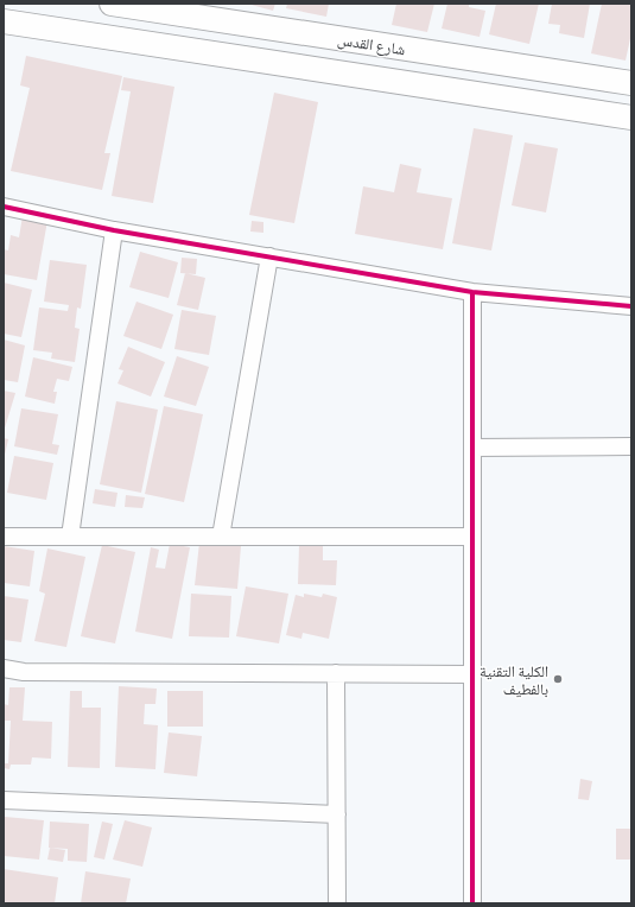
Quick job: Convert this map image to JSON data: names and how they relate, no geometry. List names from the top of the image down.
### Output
{
  "streets": {
    "main road": ["شارع القدس"]
  },
  "places": ["الكلية التقنية بالفطيف"]
}
